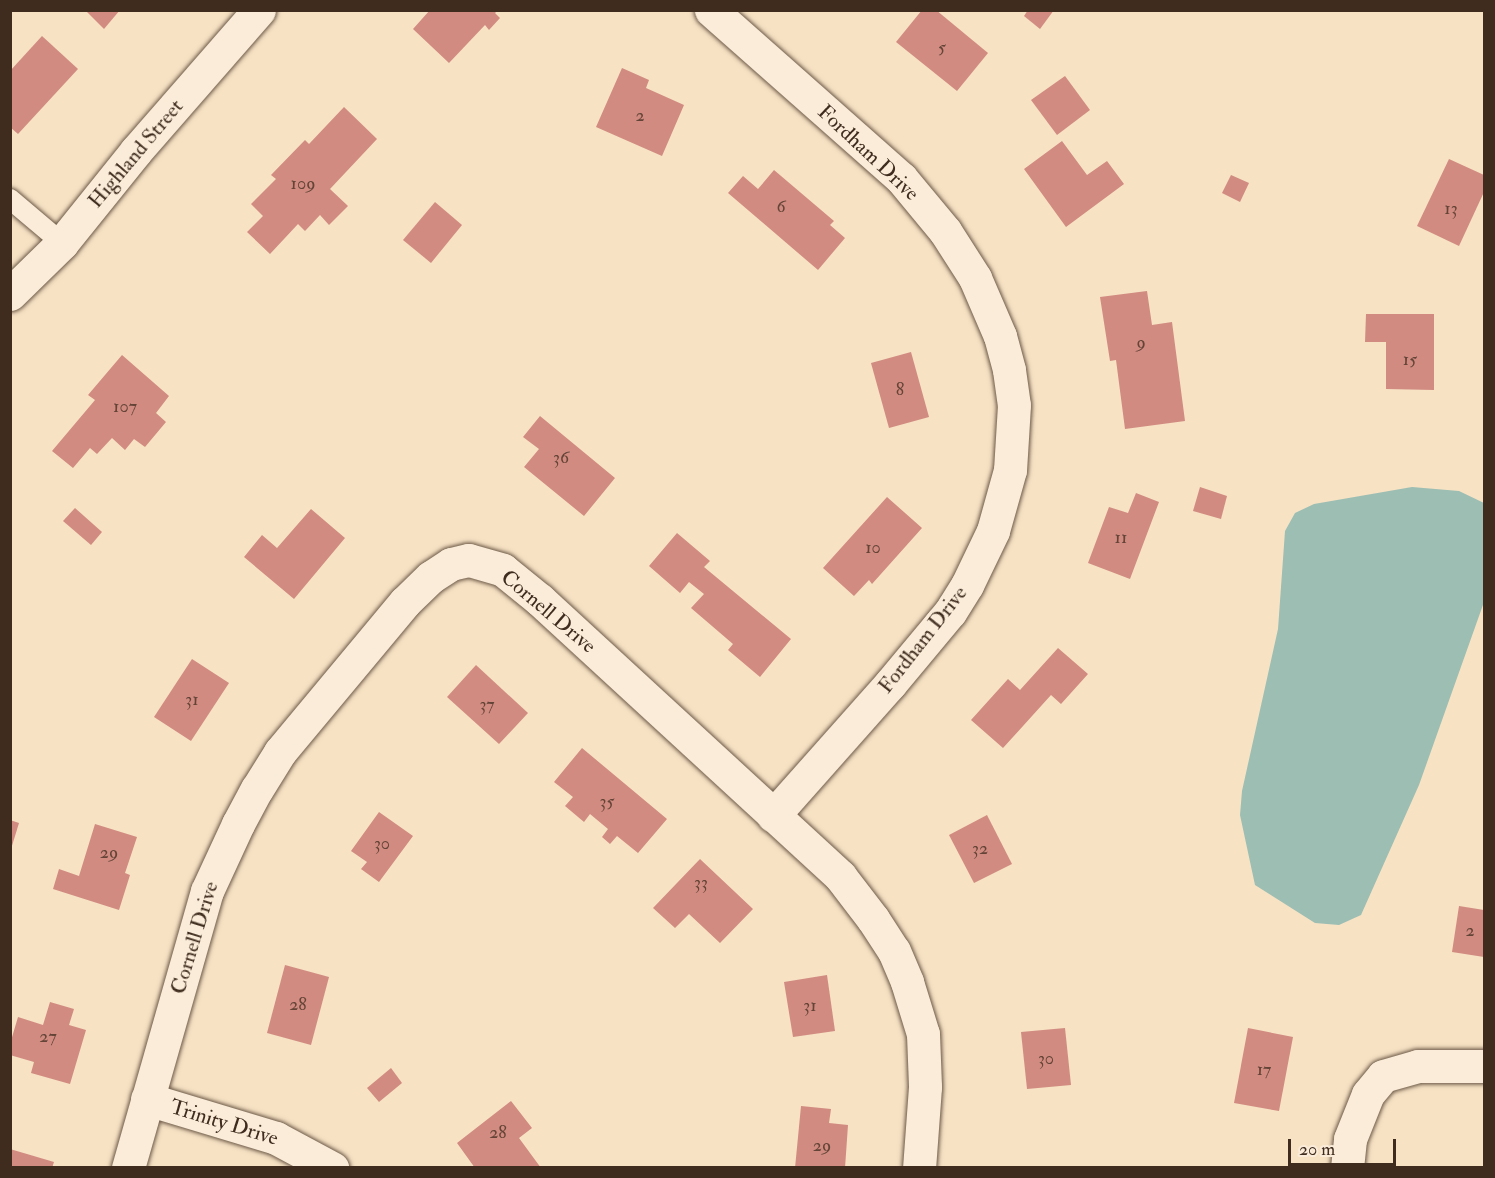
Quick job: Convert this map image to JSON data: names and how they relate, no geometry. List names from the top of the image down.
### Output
{
  "streets": {
    "street": [
      "Fordham Drive",
      "Highland Street",
      "Cornell Drive",
      "Trinity Drive"
    ]
  },
  "crossings": [
    ["Fordham Drive", "Cornell Drive"],
    ["Cornell Drive", "Trinity Drive"]
  ],
  "house_numbers": [
    "5",
    "2",
    "109",
    "6",
    "13",
    "9",
    "15",
    "8",
    "107",
    "36",
    "11",
    "10",
    "31",
    "37",
    "35",
    "30",
    "32",
    "29",
    "33",
    "2",
    "28",
    "31",
    "27",
    "30",
    "17",
    "28",
    "29"
  ],
  "scale_bar": "20 m"
}
